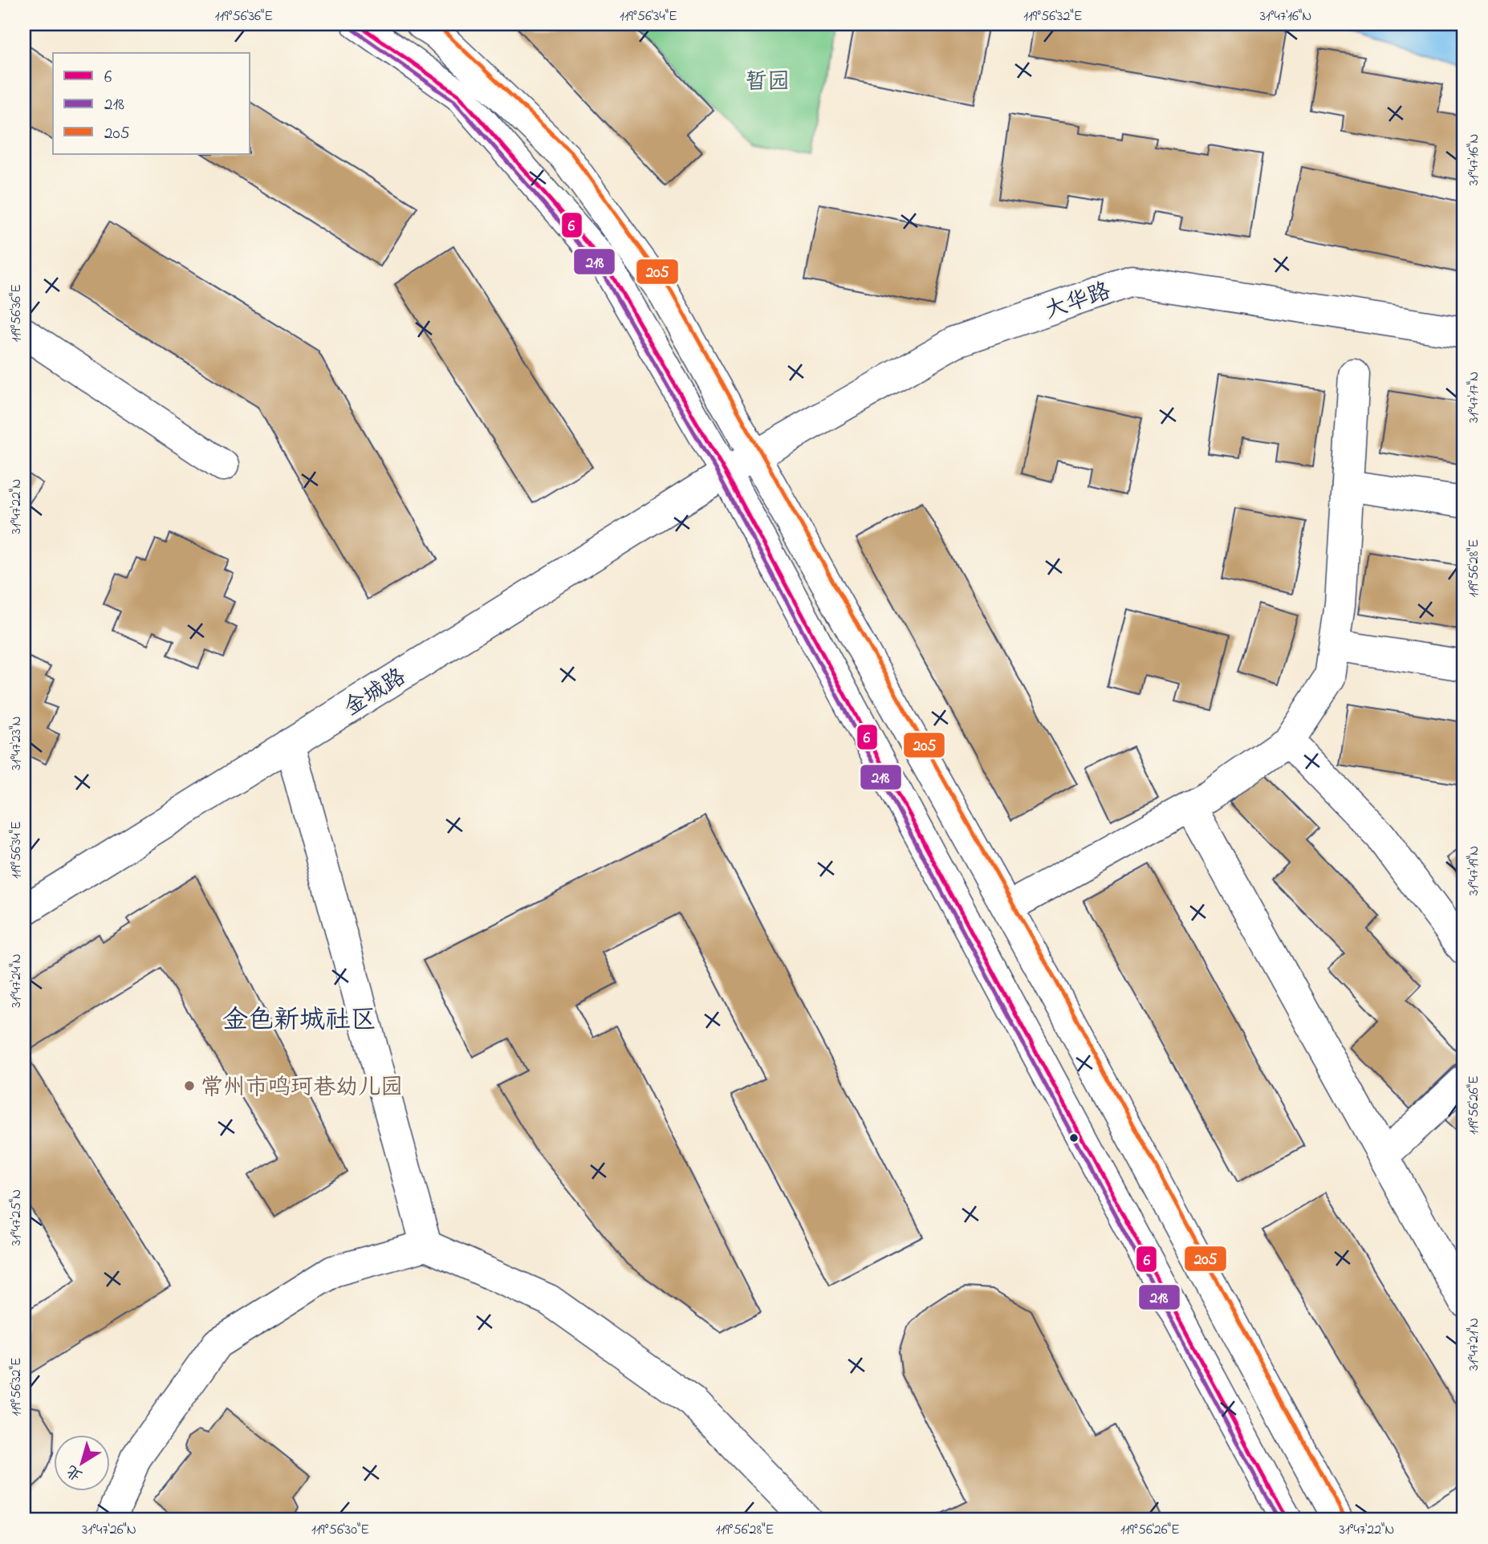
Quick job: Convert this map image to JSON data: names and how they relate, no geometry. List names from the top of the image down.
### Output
{
  "streets": {
    "street": ["大华路", "金城路"]
  },
  "crossings": [
    ["大华路", "金城路"]
  ],
  "districts": ["金色新城社区"],
  "parks": ["暂园"],
  "places": ["常州市鸣珂巷幼儿园"],
  "lines": ["transit line 6", "transit line 205", "transit line 218"],
  "legend": ["6", "218", "205"],
  "north": "bottom left",
  "coordinates": [
    "119°56'36\"E",
    "119°56'34\"E",
    "119°56'32\"E",
    "31°47'16\"N",
    "31°47'17\"N",
    "31°47'22\"N",
    "119°56'28\"E",
    "31°47'23\"N",
    "31°47'19\"N",
    "31°47'24\"N",
    "119°56'26\"E",
    "31°47'25\"N",
    "31°47'21\"N",
    "31°47'26\"N",
    "119°56'30\"E"
  ]
}
